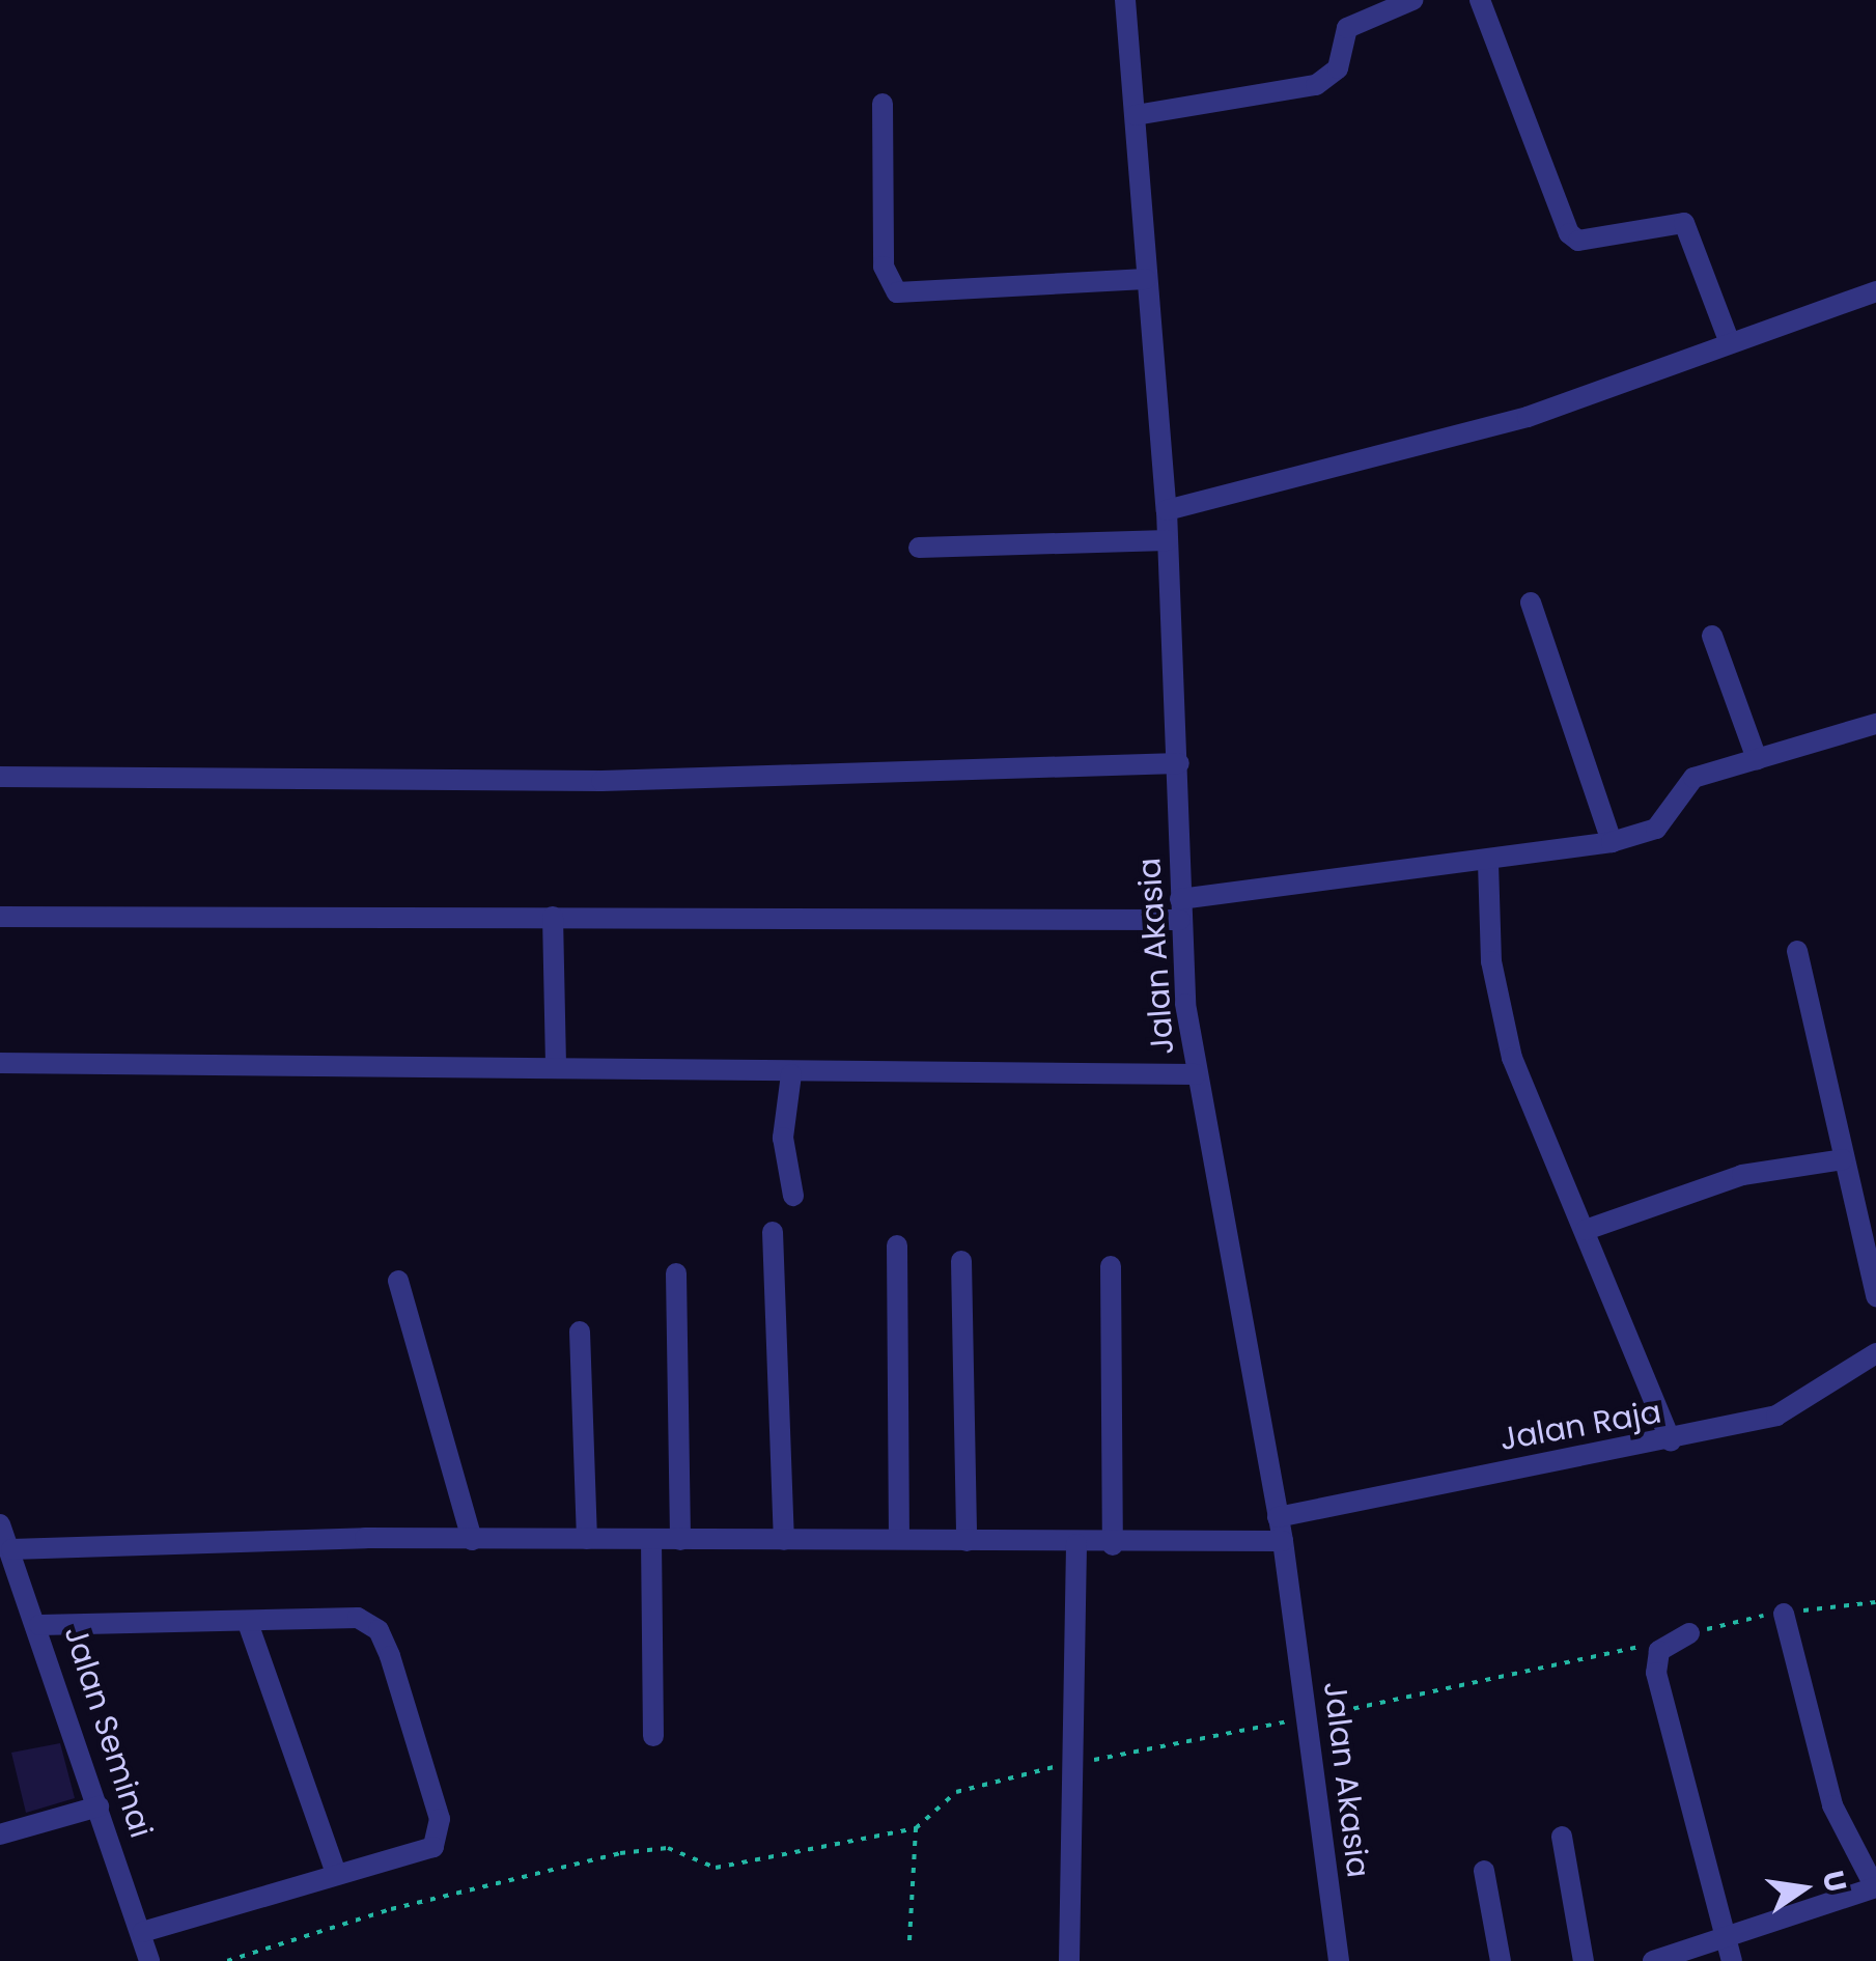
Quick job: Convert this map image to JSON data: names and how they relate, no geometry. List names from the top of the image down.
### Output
{
  "streets": {
    "street": ["Jalan Akasia", "Jalan Raja", "Jalan Seminai"]
  },
  "crossings": [
    ["Jalan Akasia", "Jalan Raja"]
  ],
  "north": "right"
}
